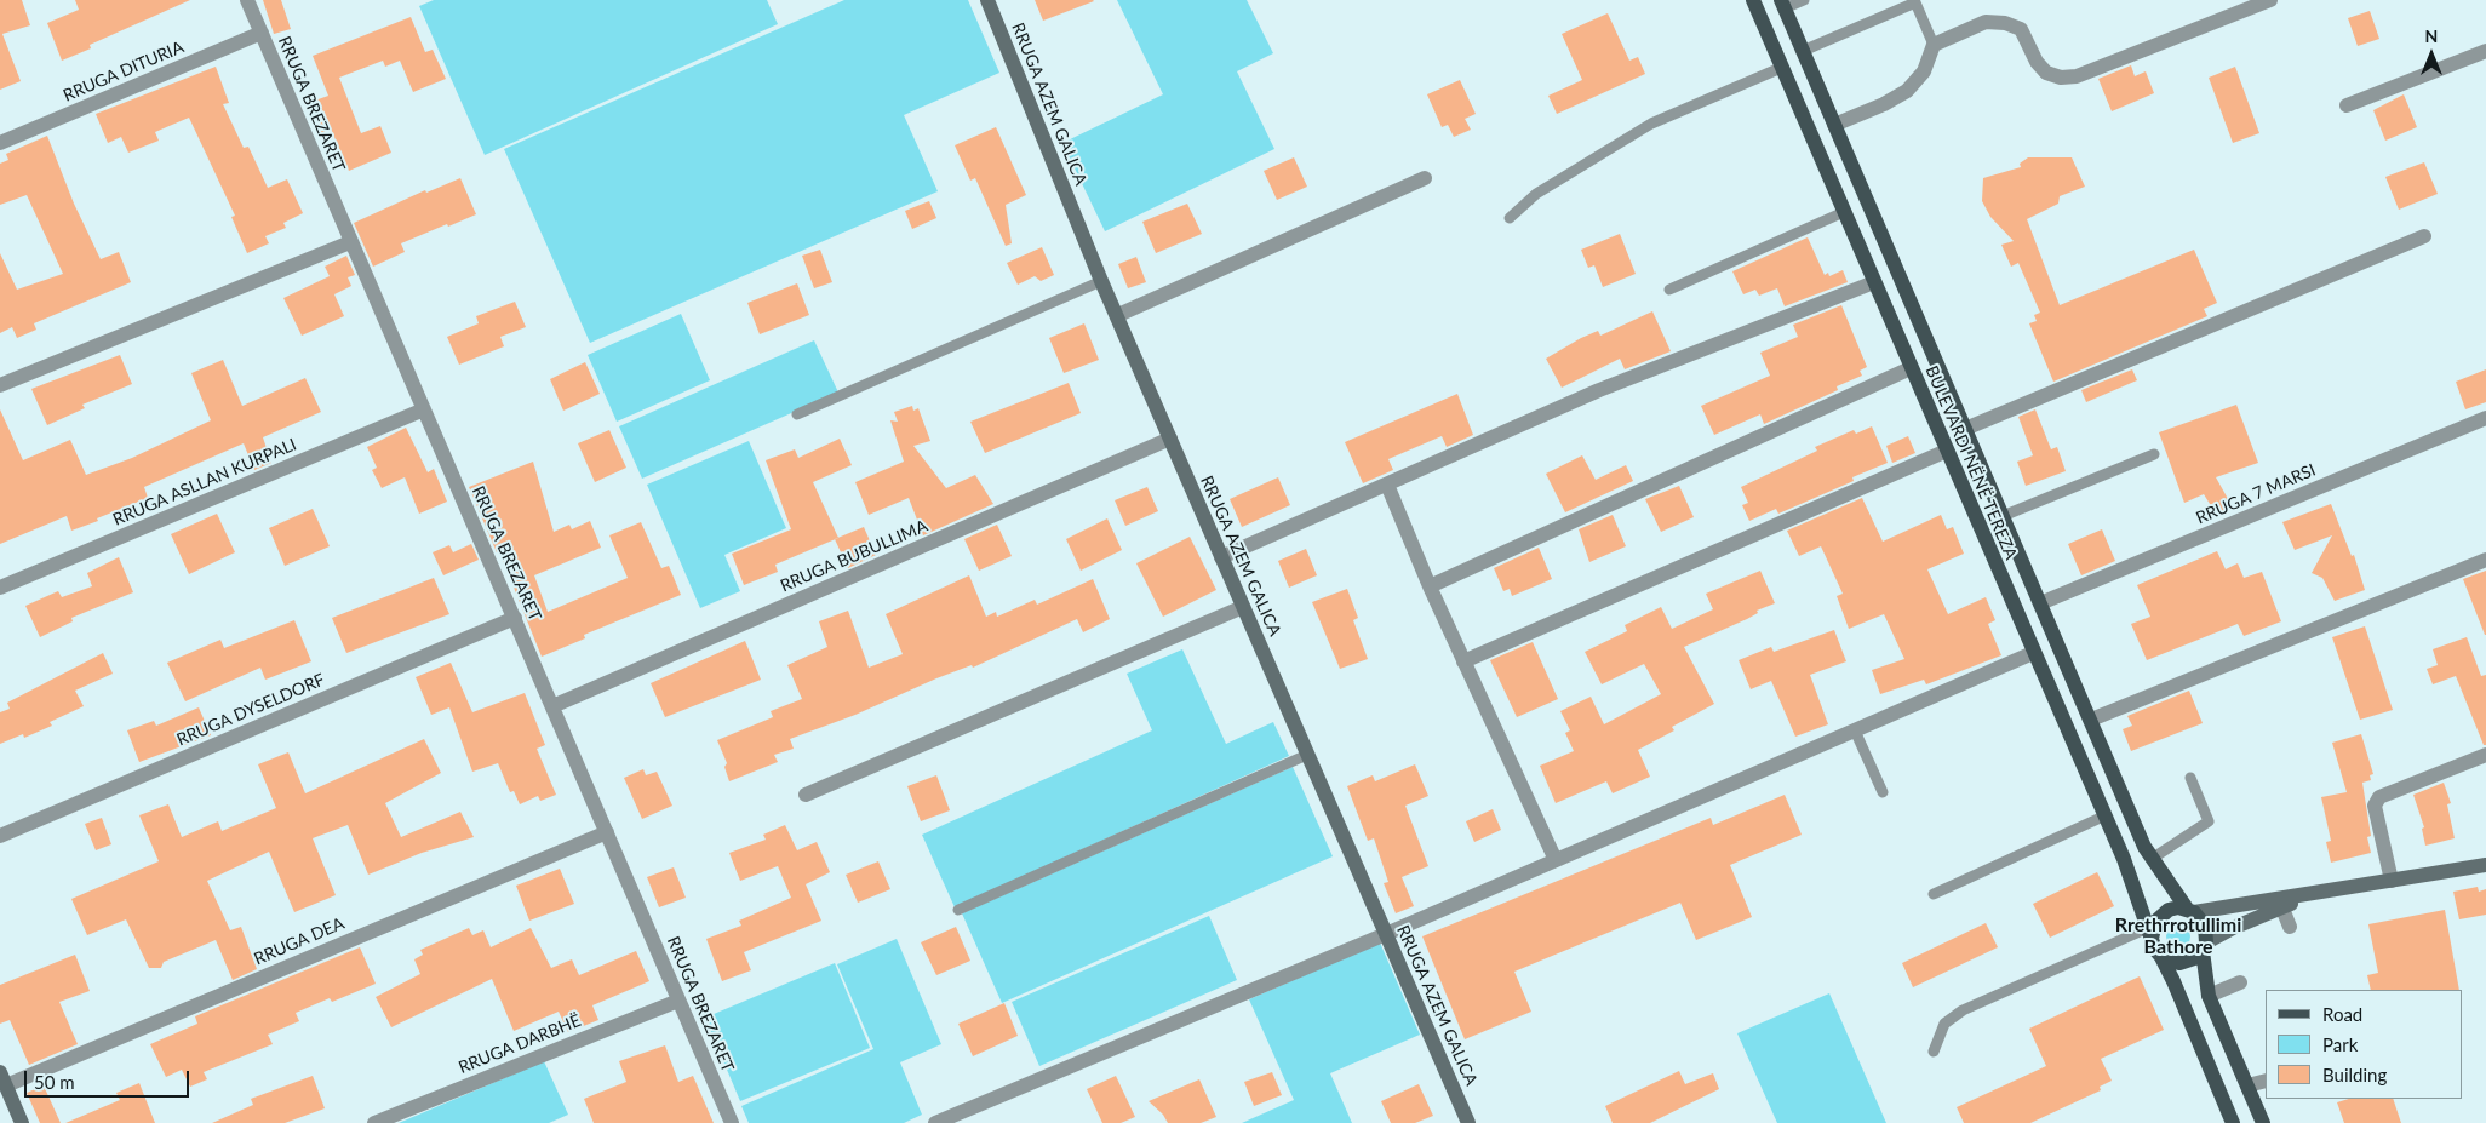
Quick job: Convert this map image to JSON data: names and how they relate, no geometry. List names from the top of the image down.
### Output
{
  "streets": {
    "main road": ["BULEVARDI NËNË TEREZA"],
    "street": [
      "RRUGA DITURIA",
      "RRUGA BREZARET",
      "RRUGA AZEM GALICA",
      "RRUGA ASLLAN KURPALI",
      "RRUGA 7 MARSI",
      "RRUGA BUBULLIMA",
      "RRUGA DYSELDORF",
      "RRUGA DEA",
      "RRUGA DARBHË"
    ]
  },
  "crossings": [
    ["RRUGA DITURIA", "RRUGA BREZARET"],
    ["RRUGA BREZARET", "RRUGA ASLLAN KURPALI"],
    ["RRUGA BREZARET", "RRUGA BUBULLIMA"],
    ["RRUGA BREZARET", "RRUGA DYSELDORF"],
    ["RRUGA BREZARET", "RRUGA DEA"],
    ["RRUGA BREZARET", "RRUGA DARBHË"],
    ["RRUGA AZEM GALICA", "RRUGA BUBULLIMA"],
    ["BULEVARDI NËNË TEREZA", "RRUGA 7 MARSI"]
  ],
  "districts": ["Rrethrrotullimi Bathore"],
  "legend": ["Road", "Park", "Building"],
  "scale_bar": "50 m",
  "north": "top"
}
